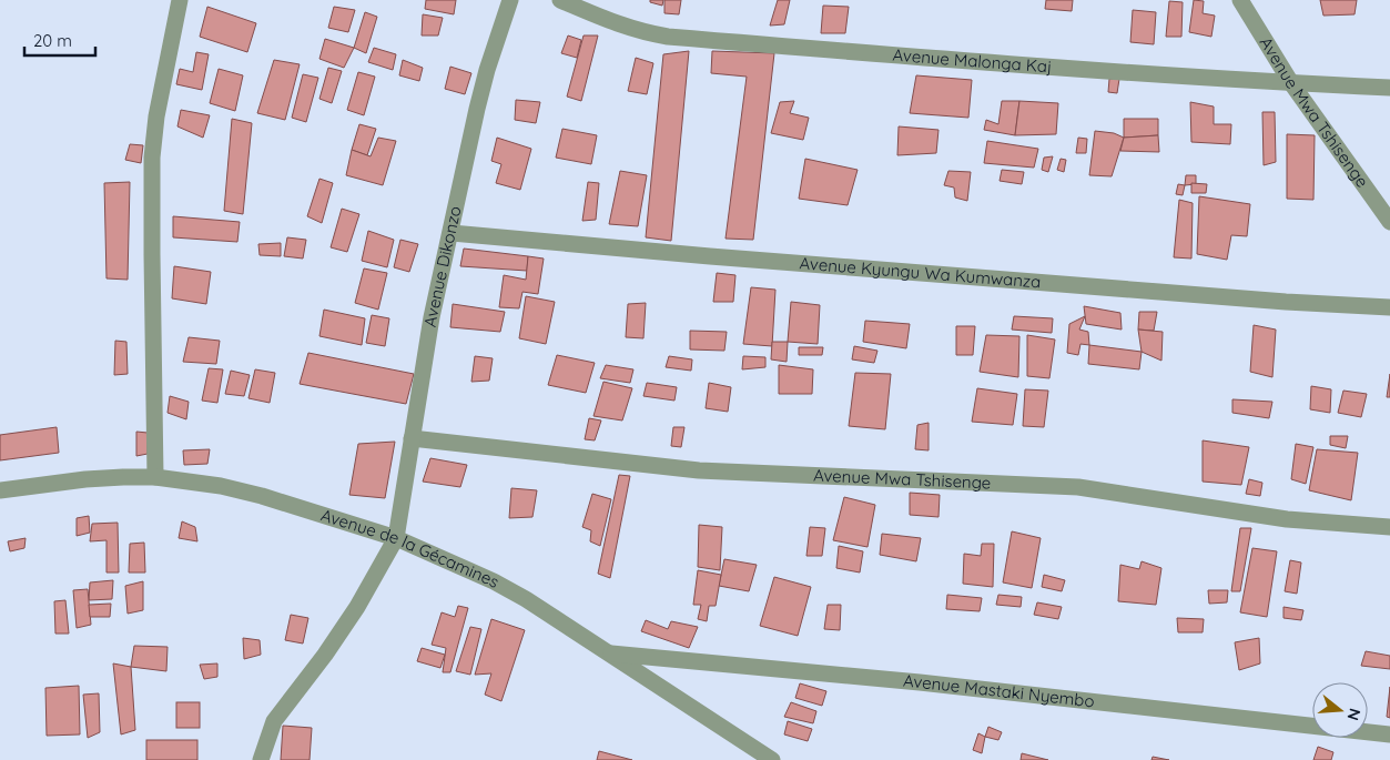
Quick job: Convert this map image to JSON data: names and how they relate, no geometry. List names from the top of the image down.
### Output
{
  "streets": {
    "street": [
      "Avenue Malonga Kaj",
      "Avenue Mwa Tshisenge",
      "Avenue Dikonzo",
      "Avenue Kyungu Wa Kumwanza",
      "Avenue de la Gécamines",
      "Avenue Mastaki Nyembo"
    ]
  },
  "crossings": [
    ["Avenue Malonga Kaj", "Avenue Mwa Tshisenge"],
    ["Avenue Mwa Tshisenge", "Avenue Dikonzo"],
    ["Avenue Dikonzo", "Avenue Kyungu Wa Kumwanza"],
    ["Avenue Dikonzo", "Avenue de la Gécamines"],
    ["Avenue de la Gécamines", "Avenue Mastaki Nyembo"]
  ],
  "scale_bar": "20 m",
  "north": "right"
}
